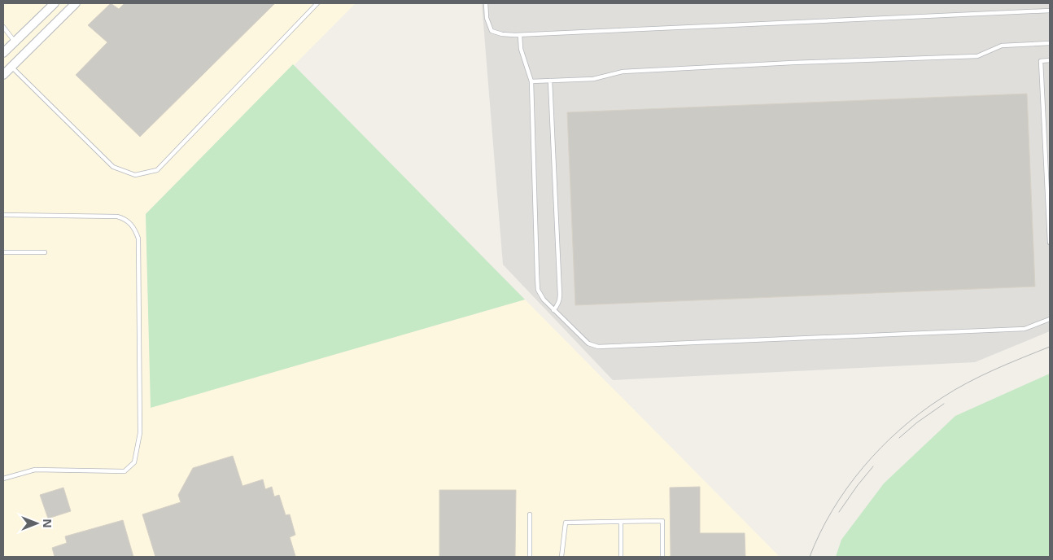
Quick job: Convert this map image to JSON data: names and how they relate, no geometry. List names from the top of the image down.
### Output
{
  "north": "right"
}
